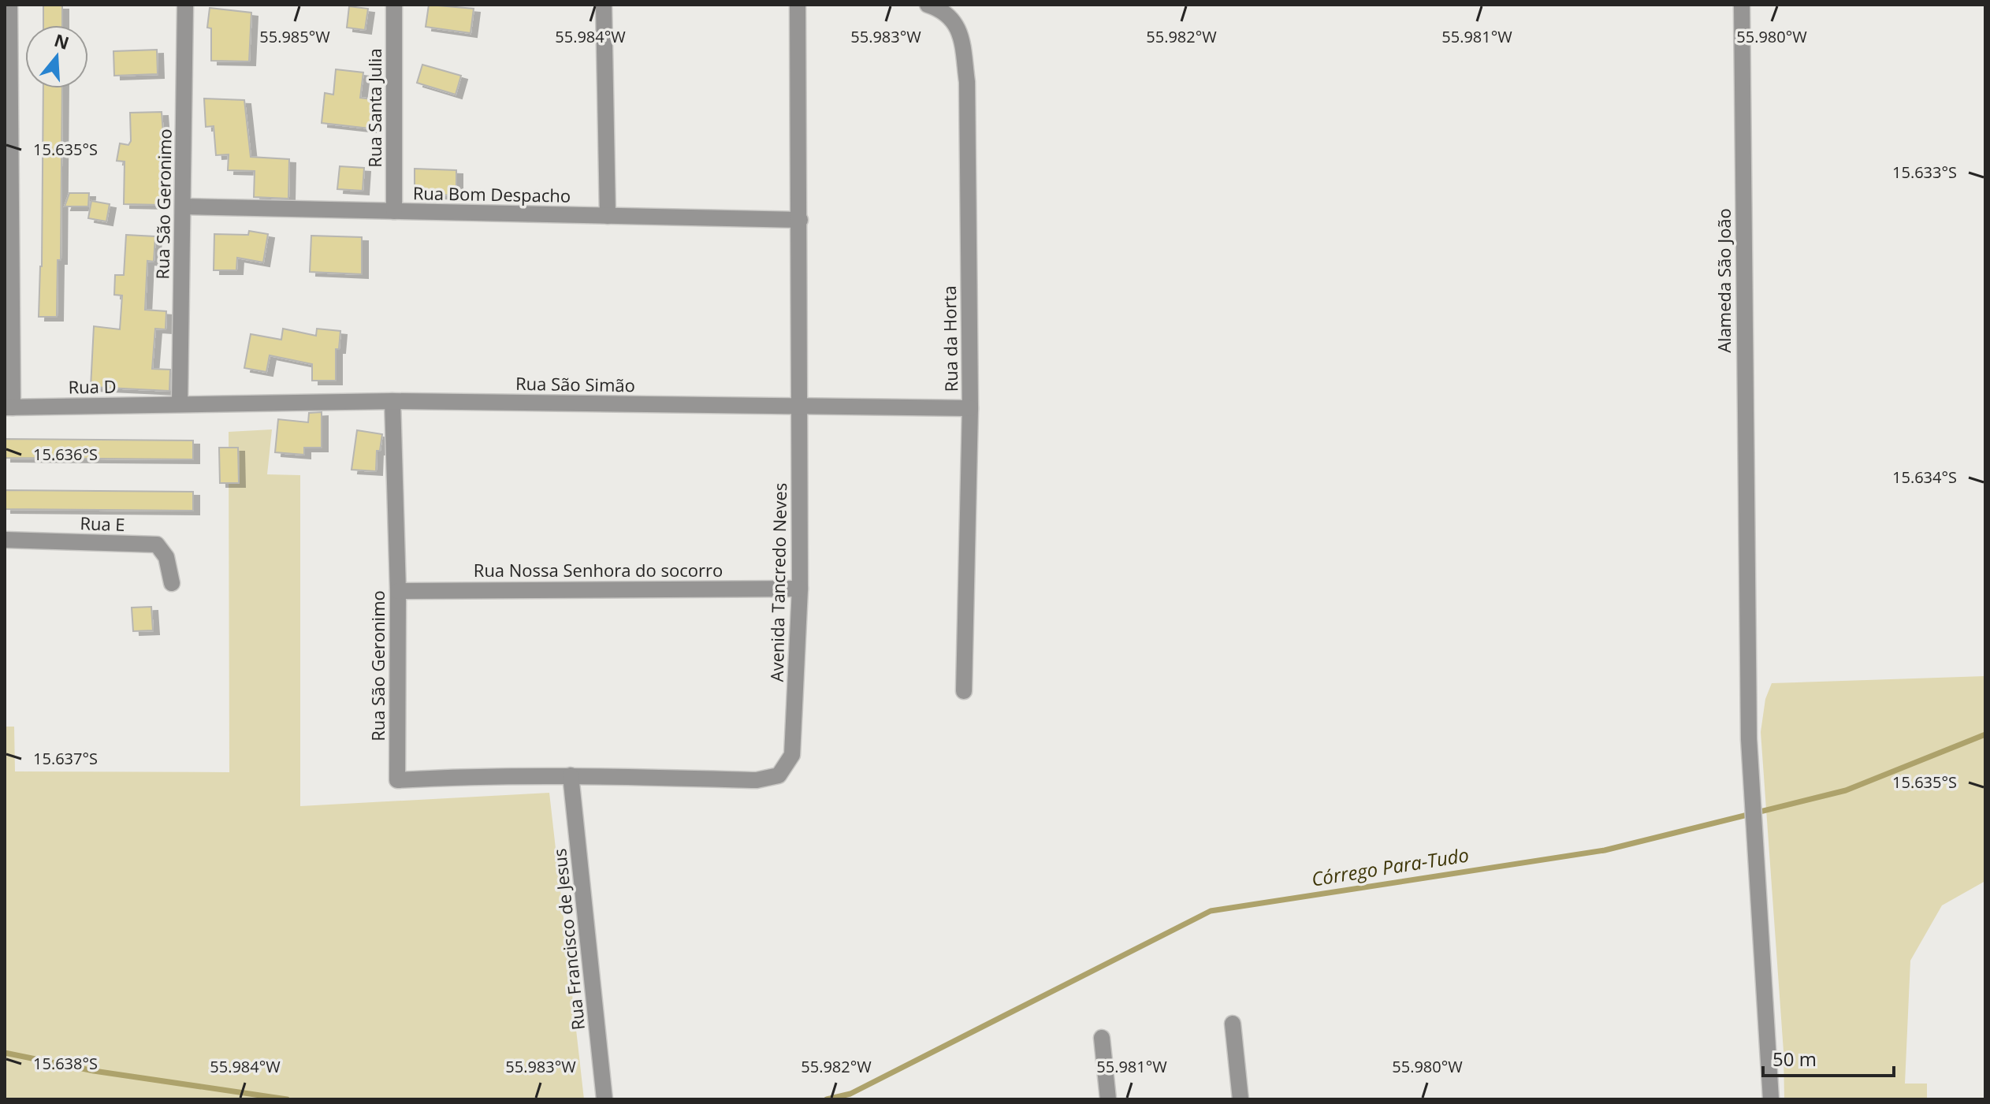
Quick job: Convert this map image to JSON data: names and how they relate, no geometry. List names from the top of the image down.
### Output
{
  "streets": {
    "street": [
      "Rua Santa Julia",
      "Rua Bom Despacho",
      "Rua São Geronimo",
      "Alameda São João",
      "Rua da Horta",
      "Rua São Simão",
      "Rua D",
      "Rua E",
      "Rua Nossa Senhora do socorro",
      "Avenida Tancredo Neves",
      "Rua Francisco de Jesus"
    ]
  },
  "crossings": [
    ["Rua Santa Julia", "Rua Bom Despacho"],
    ["Rua Bom Despacho", "Rua São Geronimo"],
    ["Rua Bom Despacho", "Avenida Tancredo Neves"],
    ["Rua São Geronimo", "Rua São Simão"],
    ["Rua São Geronimo", "Rua D"],
    ["Rua São Geronimo", "Rua Nossa Senhora do socorro"],
    ["Rua São Geronimo", "Avenida Tancredo Neves"],
    ["Rua da Horta", "Rua São Simão"],
    ["Rua São Simão", "Rua D"],
    ["Rua São Simão", "Avenida Tancredo Neves"],
    ["Rua Nossa Senhora do socorro", "Avenida Tancredo Neves"],
    ["Avenida Tancredo Neves", "Rua Francisco de Jesus"]
  ],
  "water": ["Córrego Para-Tudo"],
  "scale_bar": "50 m",
  "north": "top",
  "coordinates": [
    "55.985°W",
    "55.984°W",
    "55.983°W",
    "55.982°W",
    "55.981°W",
    "55.980°W",
    "15.635°S",
    "15.633°S",
    "15.636°S",
    "15.634°S",
    "15.637°S",
    "15.638°S"
  ]
}
